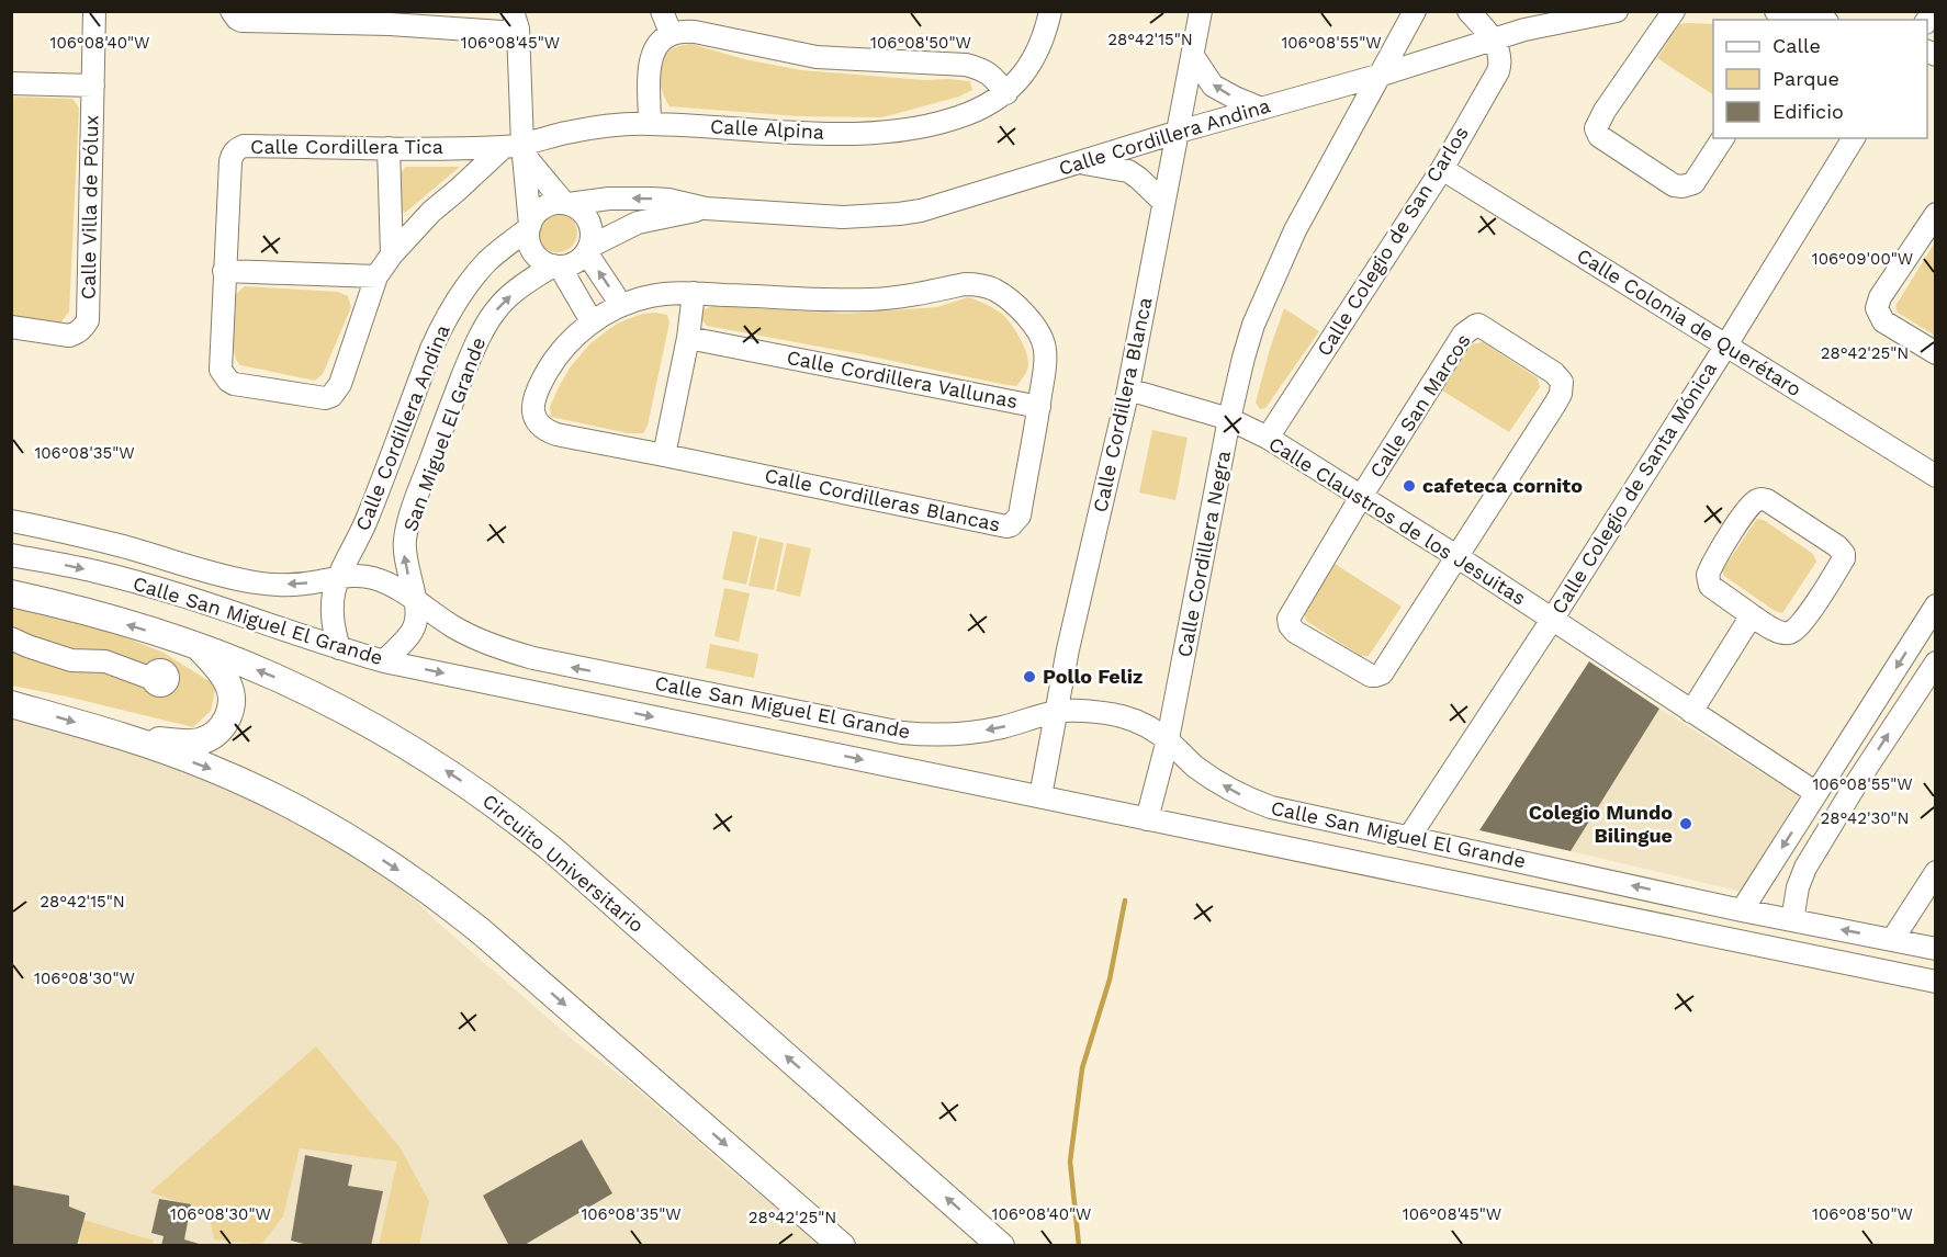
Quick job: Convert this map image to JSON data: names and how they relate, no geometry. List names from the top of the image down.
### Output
{
  "streets": {
    "main road": ["Circuito Universitario"],
    "street": [
      "Calle Alpina",
      "Calle Cordillera Andina",
      "Calle Cordillera Tica",
      "Calle Villa de Pólux",
      "Calle Colegio de San Carlos",
      "Calle Colonia de Querétaro",
      "Calle Cordillera Vallunas",
      "Calle Cordillera Blanca",
      "Calle San Marcos",
      "San Miguel El Grande",
      "Calle Colegio de Santa Mónica",
      "Calle Cordilleras Blancas",
      "Calle Claustros de los Jesuitas",
      "Calle Cordillera Negra",
      "Calle San Miguel El Grande"
    ]
  },
  "crossings": [
    ["Calle Alpina", "Calle Cordillera Tica"],
    ["Calle Cordillera Andina", "Calle Colegio de San Carlos"],
    ["Calle Cordillera Andina", "Calle Cordillera Blanca"],
    ["Calle Cordillera Andina", "San Miguel El Grande"],
    ["Calle Cordillera Andina", "Calle Cordillera Negra"],
    ["Calle Cordillera Andina", "Calle San Miguel El Grande"],
    ["Calle Colegio de San Carlos", "Calle Colonia de Querétaro"],
    ["Calle Colegio de San Carlos", "Calle Claustros de los Jesuitas"],
    ["Calle Colonia de Querétaro", "Calle Colegio de Santa Mónica"],
    ["Calle Cordillera Vallunas", "Calle Cordilleras Blancas"],
    ["Calle Cordillera Blanca", "Calle Claustros de los Jesuitas"],
    ["Calle Cordillera Blanca", "Calle San Miguel El Grande"],
    ["Calle San Marcos", "Calle Claustros de los Jesuitas"],
    ["San Miguel El Grande", "Calle San Miguel El Grande"],
    ["Calle Colegio de Santa Mónica", "Calle Claustros de los Jesuitas"],
    ["Calle Colegio de Santa Mónica", "Calle San Miguel El Grande"],
    ["Calle Claustros de los Jesuitas", "Calle Cordillera Negra"],
    ["Calle Cordillera Negra", "Calle San Miguel El Grande"]
  ],
  "one_way": ["San Miguel El Grande"],
  "places": ["cafeteca cornito", "Pollo Feliz", "Colegio Mundo Bilingue"],
  "legend": ["Calle", "Parque", "Edificio"],
  "coordinates": [
    "28°42'15\"N",
    "106°08'40\"W",
    "106°08'45\"W",
    "106°08'50\"W",
    "106°08'55\"W",
    "106°09'00\"W",
    "28°42'25\"N",
    "106°08'35\"W",
    "28°42'30\"N",
    "106°08'30\"W"
  ]
}
